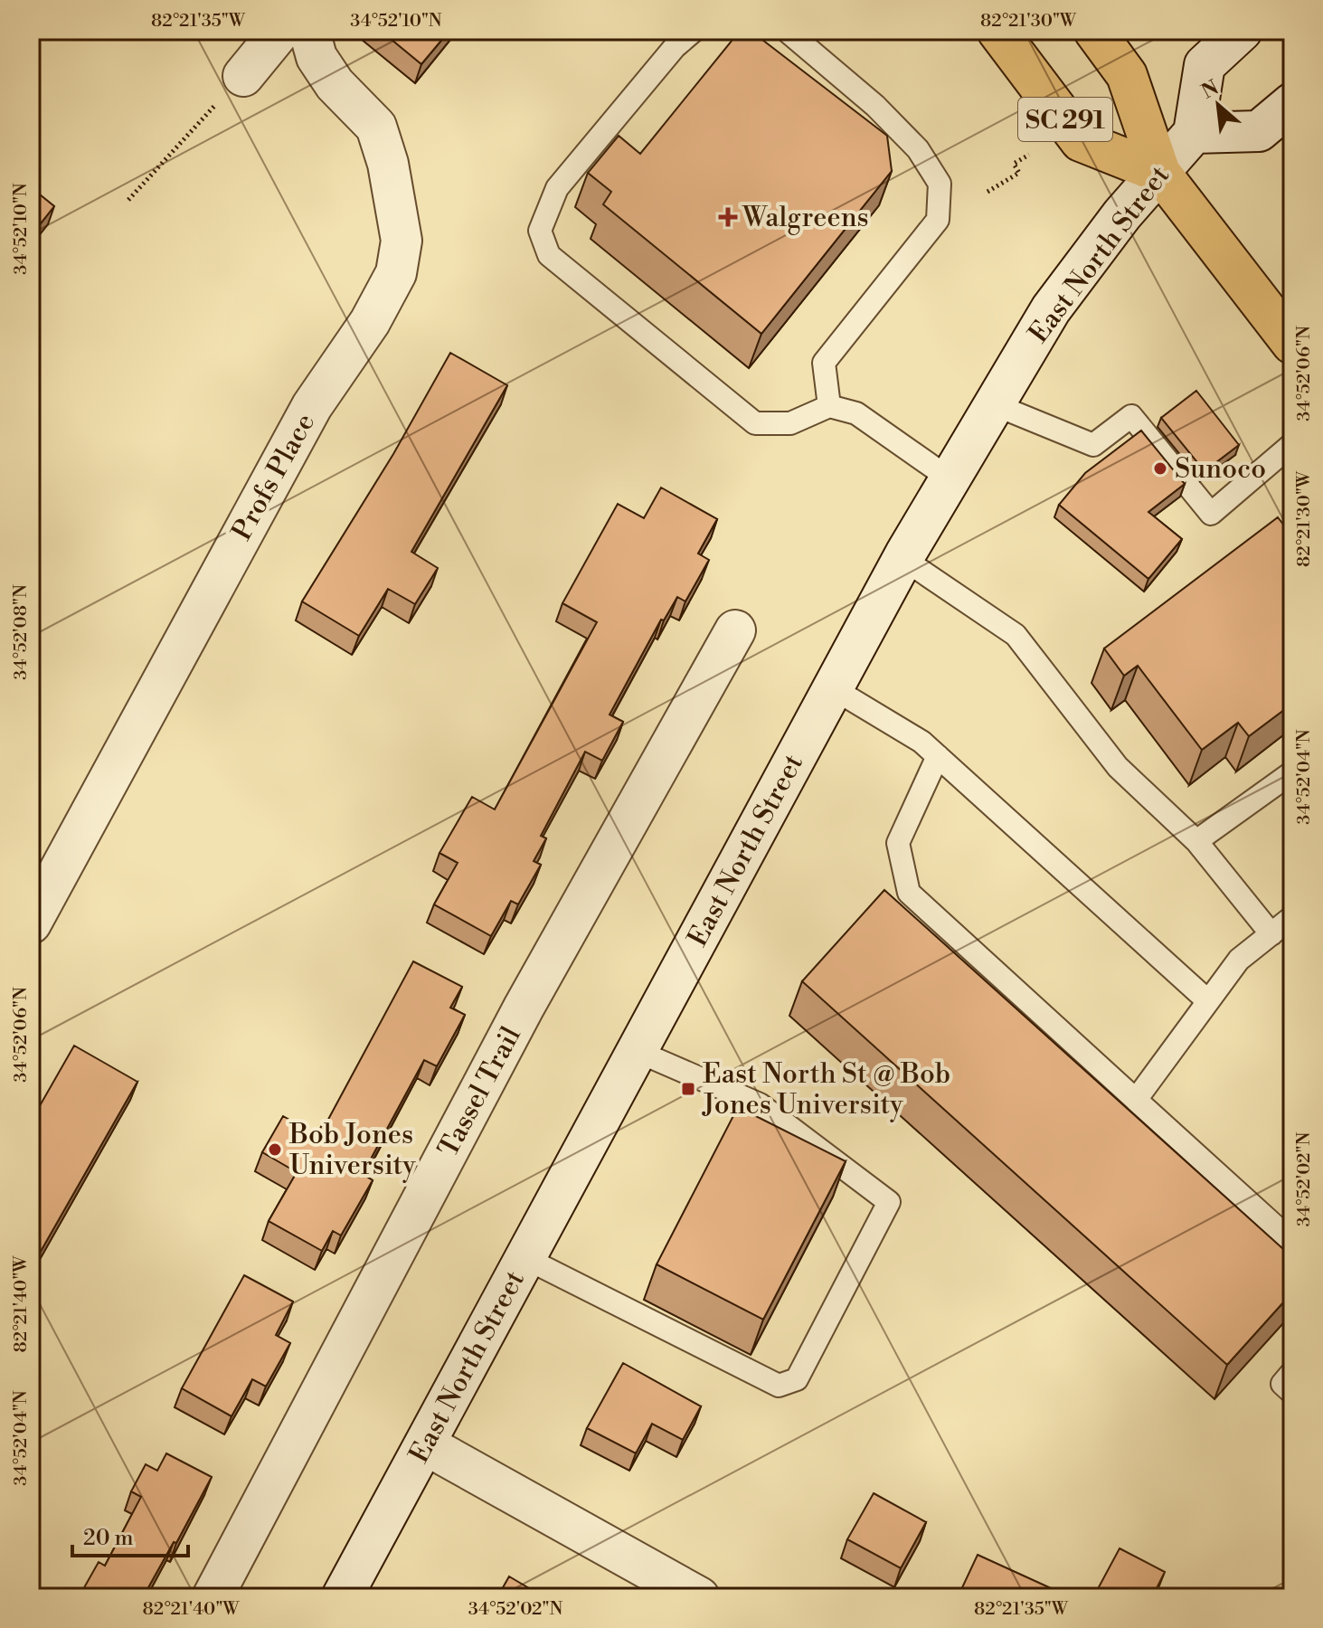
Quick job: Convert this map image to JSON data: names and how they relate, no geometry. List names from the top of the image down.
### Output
{
  "streets": {
    "main road": ["SC 291"],
    "street": ["East North Street", "Profs Place", "Tassel Trail"]
  },
  "crossings": [
    ["SC 291", "East North Street"]
  ],
  "places": {
    "health": ["Walgreens"],
    "other": ["Sunoco", "Bob Jones University"],
    "transit": ["East North St @ Bob Jones University"]
  },
  "scale_bar": "20 m",
  "north": "top left",
  "coordinates": [
    "82°21'35\"W",
    "34°52'10\"N",
    "82°21'30\"W",
    "34°52'06\"N",
    "34°52'08\"N",
    "34°52'04\"N",
    "34°52'02\"N",
    "82°21'40\"W"
  ]
}
